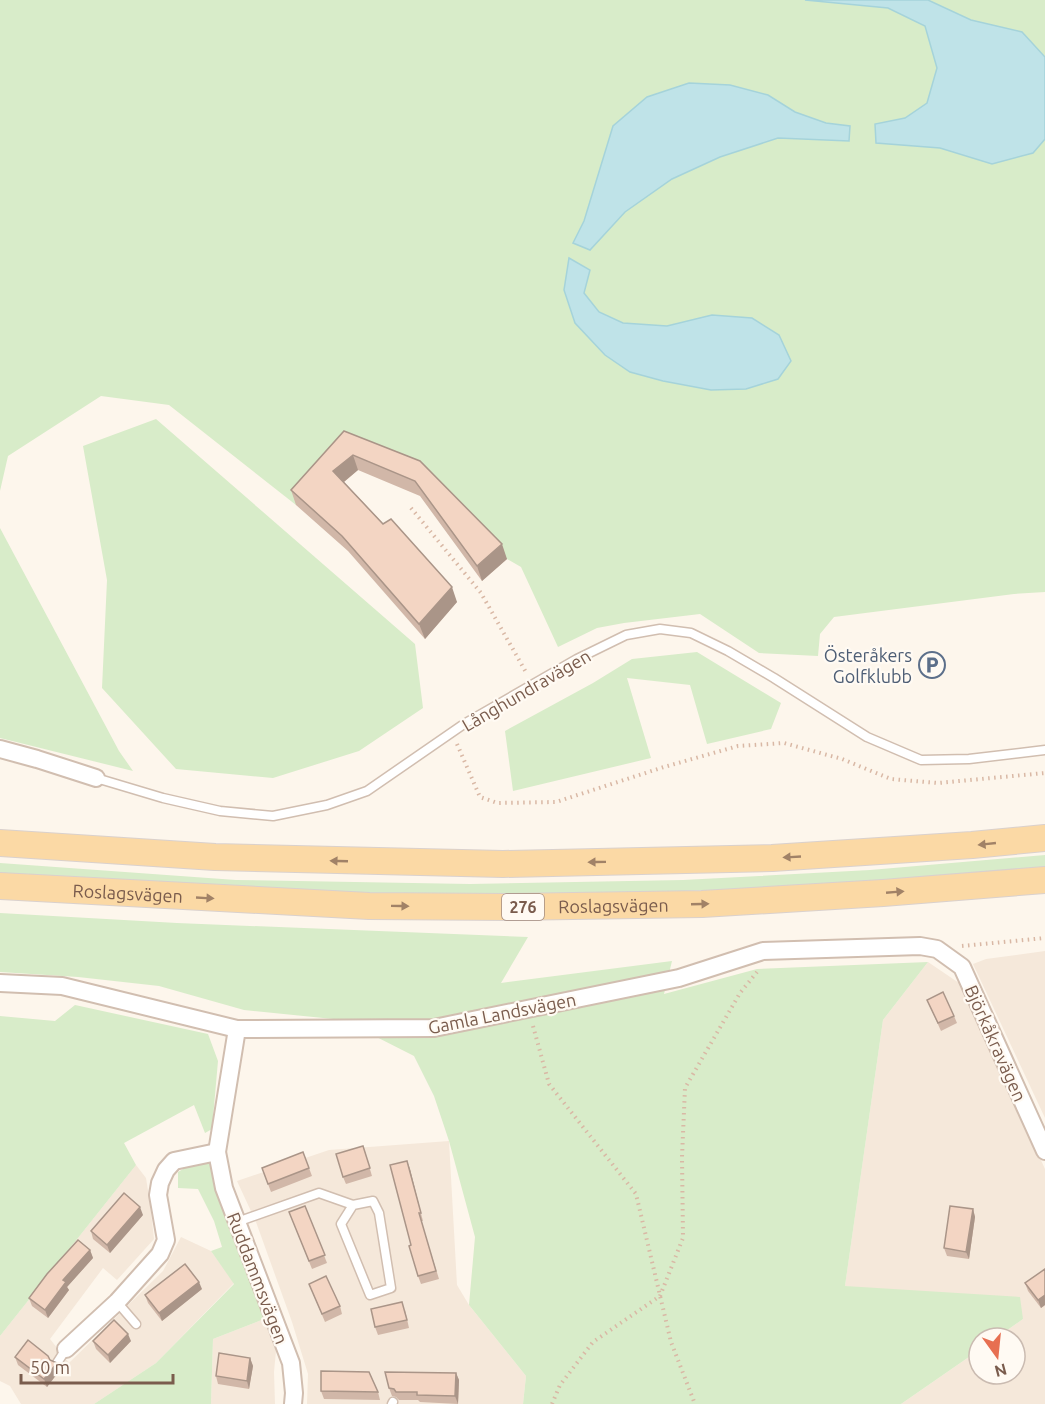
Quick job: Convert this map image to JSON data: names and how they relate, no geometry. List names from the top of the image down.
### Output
{
  "streets": {
    "main road": ["Roslagsvägen", "276"],
    "street": [
      "Långhundravägen",
      "Gamla Landsvägen",
      "Björkåkravägen",
      "Ruddammsvägen"
    ]
  },
  "crossings": [
    ["Gamla Landsvägen", "Björkåkravägen"],
    ["Gamla Landsvägen", "Ruddammsvägen"]
  ],
  "places": {
    "parking": ["Österåkers Golfklubb"]
  },
  "scale_bar": "50 m",
  "north": "bottom"
}
